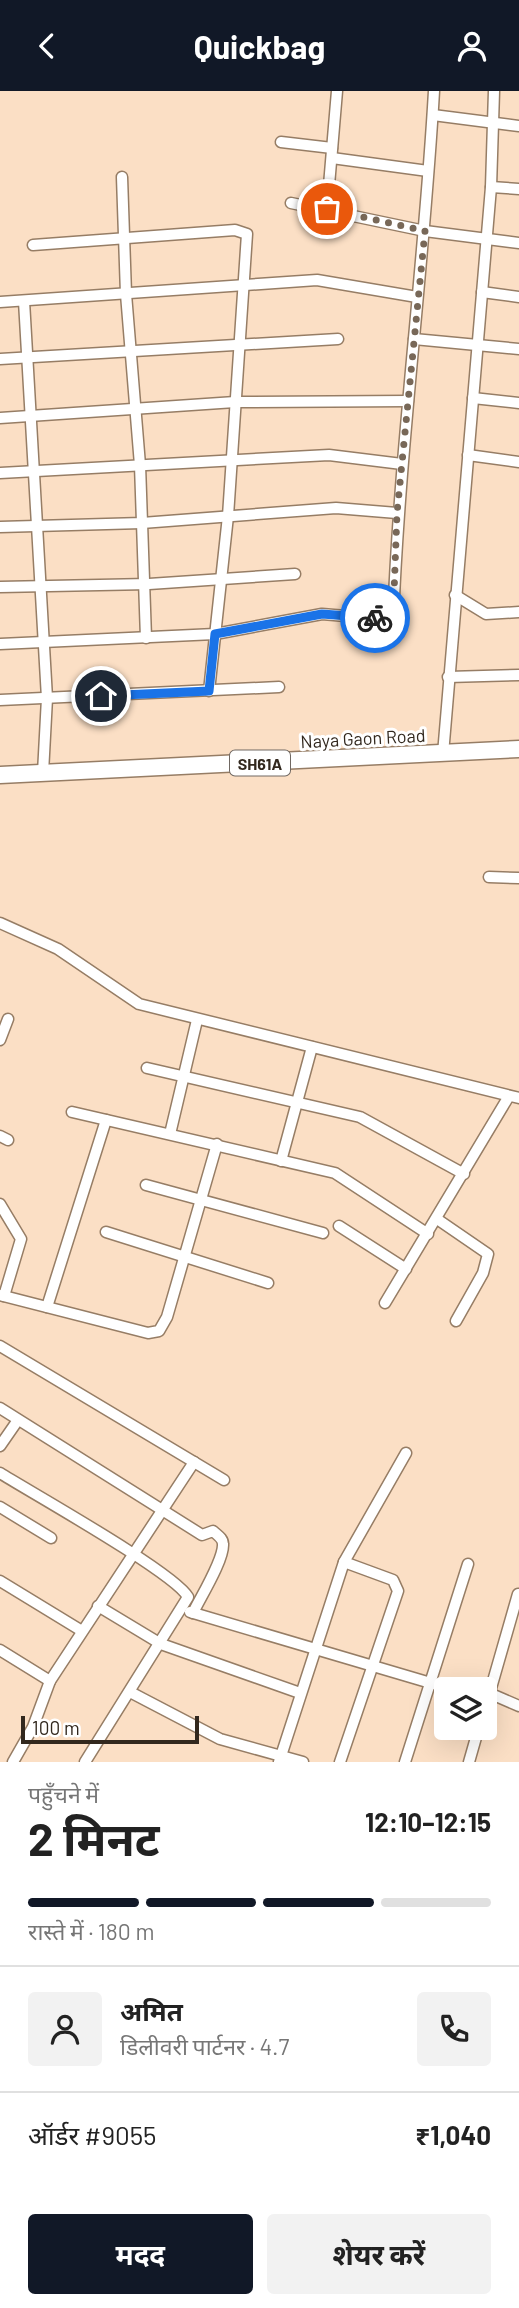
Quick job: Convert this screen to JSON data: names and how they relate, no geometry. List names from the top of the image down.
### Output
{
  "streets": {
    "main road": ["Naya Gaon Road", "SH61A"]
  },
  "scale_bar": "100 m",
  "page": {
    "header": "Quickbag",
    "scale": "100 m",
    "heading": ["2 मिनट", "पहुँचने में", "12:10–12:15"],
    "panel": [
      "अमित",
      "डिलीवरी पार्टनर · 4.7",
      "ऑर्डर #9055",
      "₹1,040"
    ],
    "bar": "रास्ते में · 180 m",
    "buttons": ["मदद", "शेयर करें"]
  }
}
